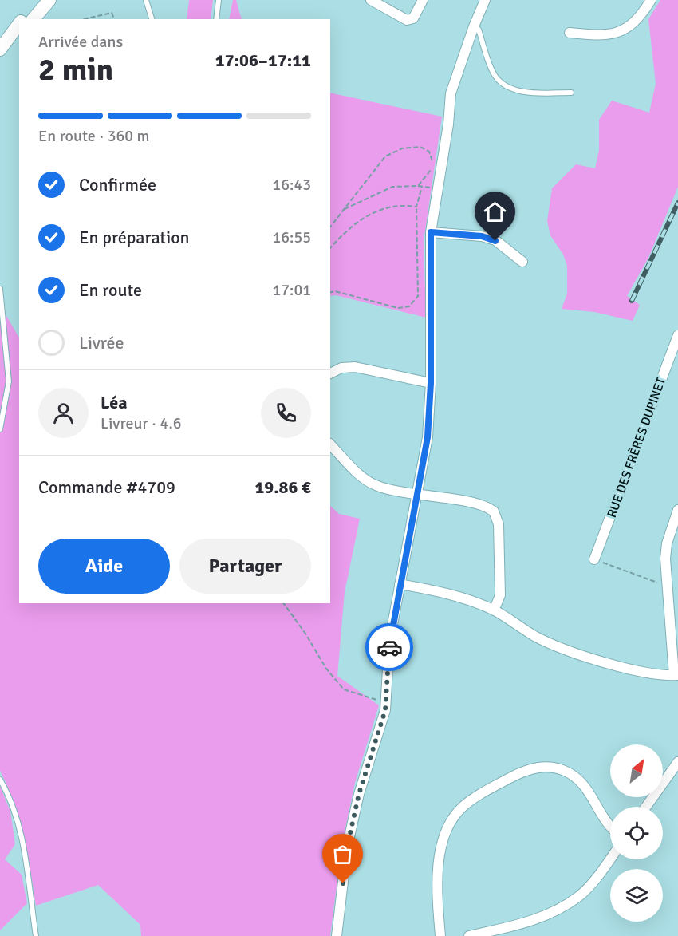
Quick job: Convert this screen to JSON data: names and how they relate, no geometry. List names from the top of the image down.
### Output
{
  "streets": {
    "street": ["RUE DES FRÈRES DUPINET"]
  },
  "north": "top right",
  "page": {
    "heading": ["2 min", "Arrivée dans", "17:06–17:11"],
    "panel": [
      "Léa",
      "Livreur · 4.6",
      "Commande #4709",
      "19.86 €"
    ],
    "bar": "En route · 360 m",
    "list": [
      ["Confirmée", "16:43"],
      ["En préparation", "16:55"],
      ["En route", "17:01"],
      "Livrée"
    ],
    "buttons": ["Aide", "Partager"]
  }
}
